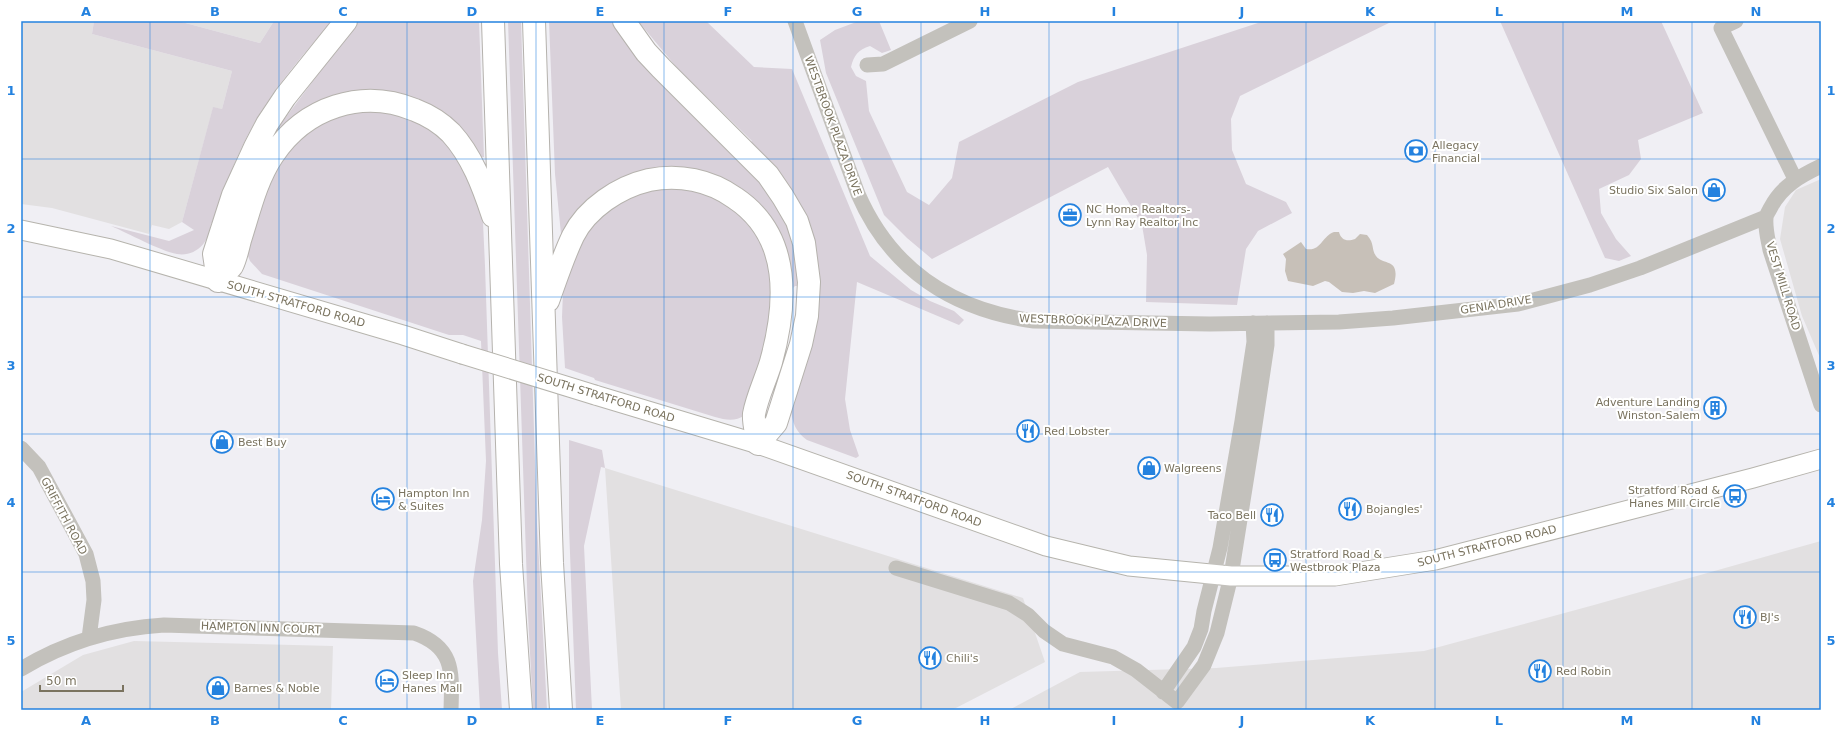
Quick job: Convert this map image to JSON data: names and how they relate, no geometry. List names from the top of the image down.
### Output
{
  "streets": {
    "main road": ["SOUTH STRATFORD ROAD"],
    "street": [
      "WESTBROOK PLAZA DRIVE",
      "VEST MILL ROAD",
      "GENIA DRIVE",
      "GRIFFITH ROAD",
      "HAMPTON INN COURT"
    ]
  },
  "crossings": [
    ["WESTBROOK PLAZA DRIVE", "GENIA DRIVE"],
    ["VEST MILL ROAD", "GENIA DRIVE"],
    ["GRIFFITH ROAD", "HAMPTON INN COURT"]
  ],
  "places": {
    "bank": ["Allegacy Financial"],
    "shop": [
      "Studio Six Salon",
      "Best Buy",
      "Walgreens",
      "Barnes & Noble"
    ],
    "office": ["NC Home Realtors- Lynn Ray Realtor Inc"],
    "building": ["Adventure Landing Winston-Salem"],
    "restaurant": [
      "Red Lobster",
      "Bojangles'",
      "Taco Bell",
      "BJ's",
      "Chili's",
      "Red Robin"
    ],
    "bus stop": ["Stratford Road & Hanes Mill Circle", "Stratford Road & Westbrook Plaza"],
    "hotel": ["Hampton Inn & Suites", "Sleep Inn Hanes Mall"]
  },
  "scale_bar": "50 m",
  "grid": {
    "columns": [
      "A",
      "B",
      "C",
      "D",
      "E",
      "F",
      "G",
      "H",
      "I",
      "J",
      "K",
      "L",
      "M",
      "N"
    ],
    "rows": [
      "1",
      "2",
      "3",
      "4",
      "5"
    ]
  }
}
